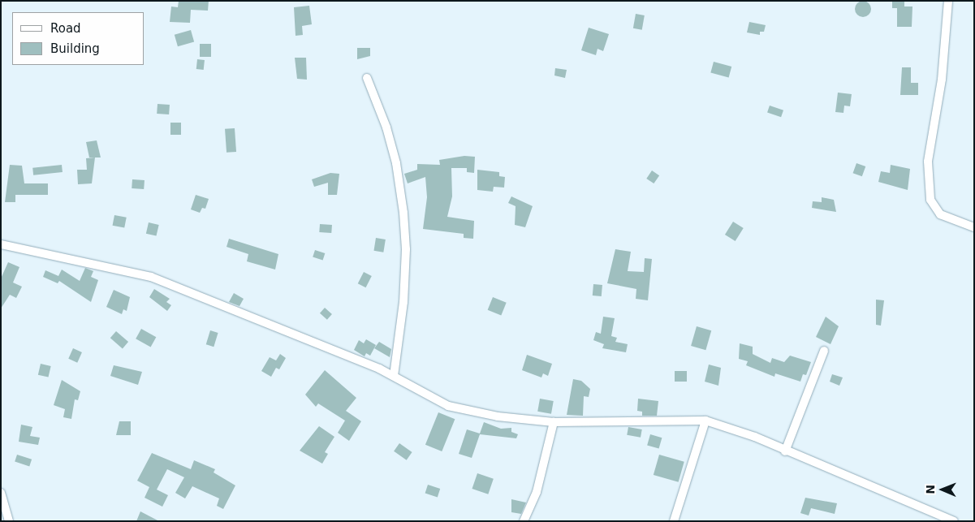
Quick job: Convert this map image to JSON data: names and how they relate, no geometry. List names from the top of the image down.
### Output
{
  "legend": ["Road", "Building"],
  "north": "left"
}
